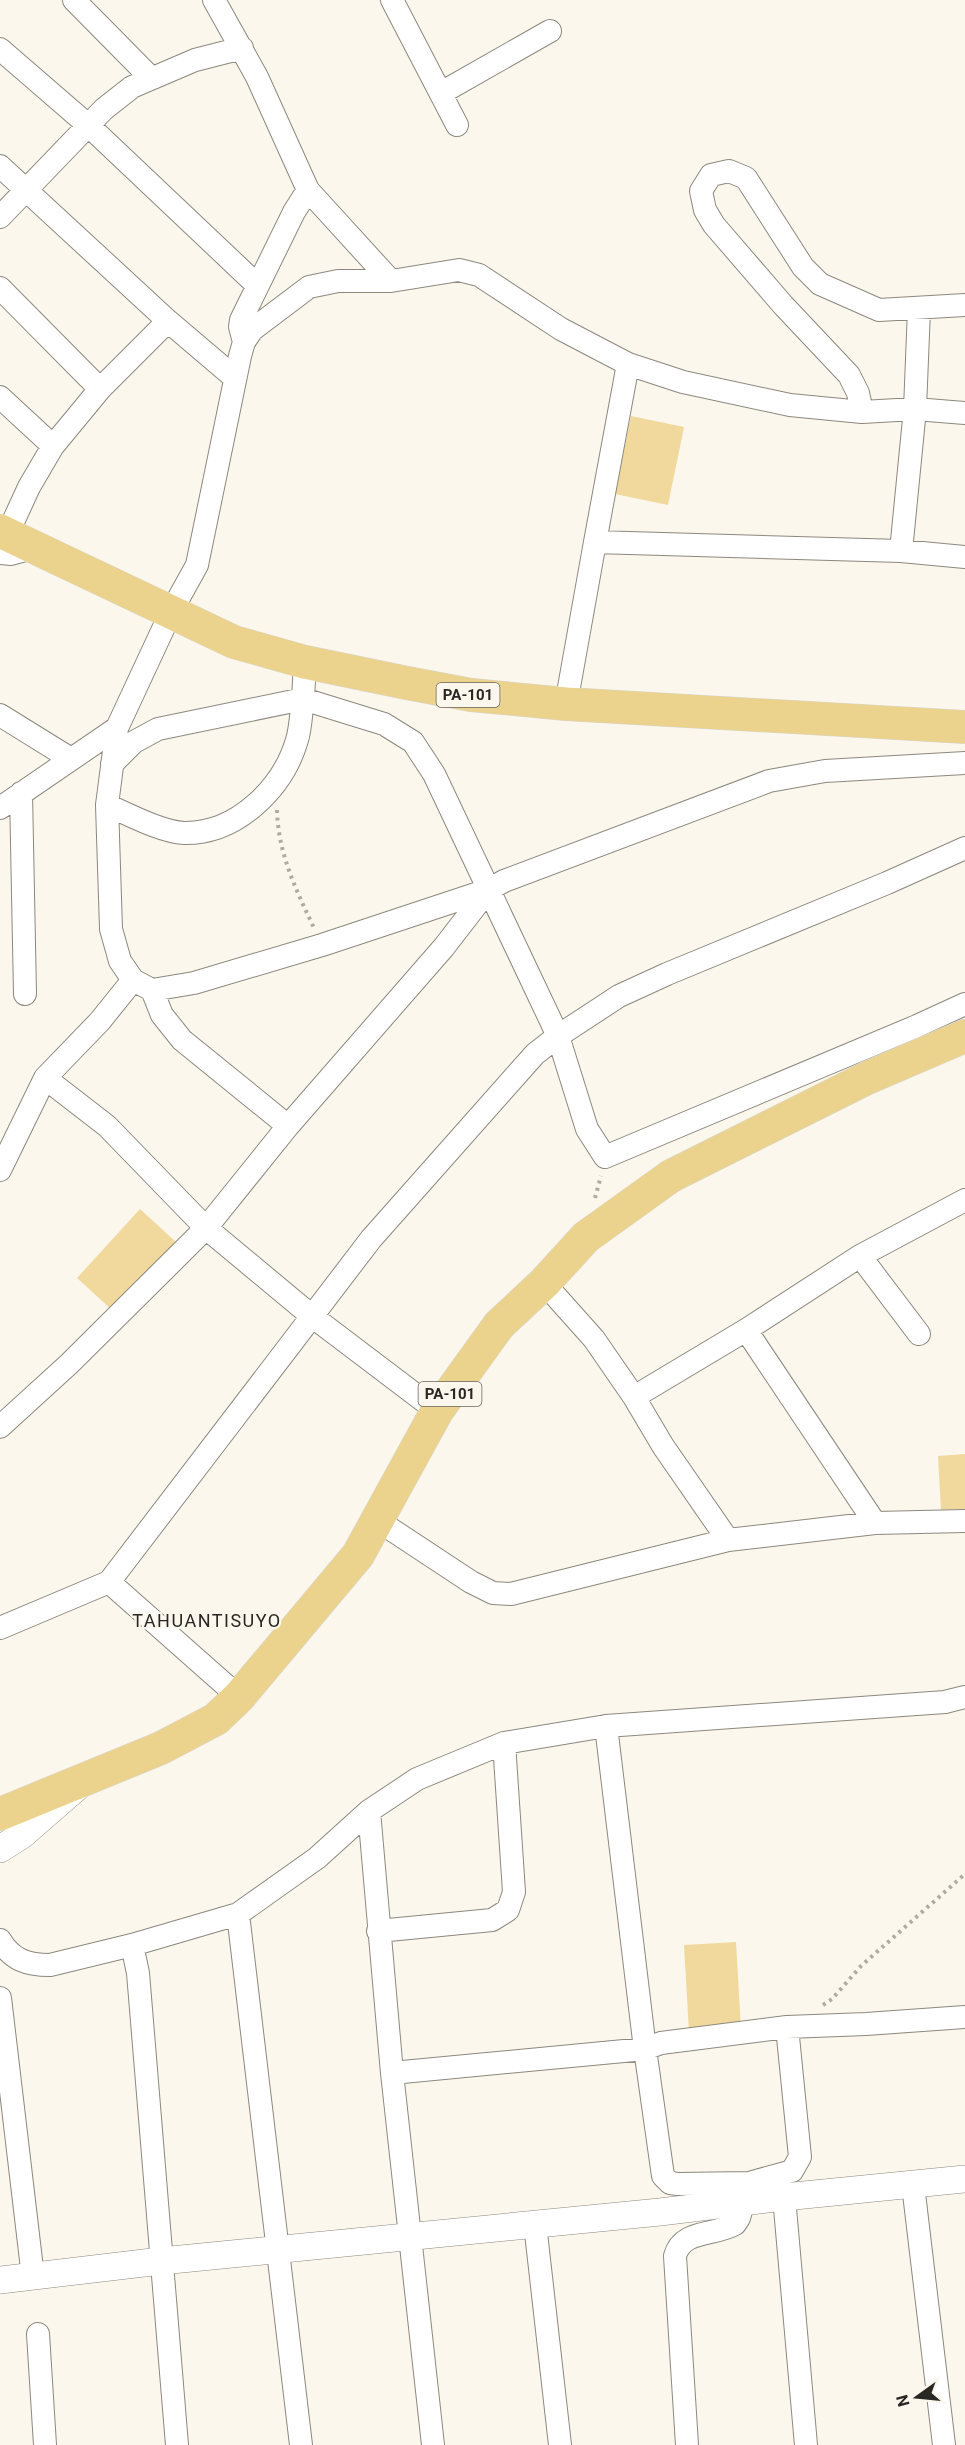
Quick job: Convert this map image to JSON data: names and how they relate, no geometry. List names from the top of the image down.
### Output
{
  "streets": {
    "main road": ["PA-101"]
  },
  "districts": ["TAHUANTISUYO"],
  "north": "left"
}
